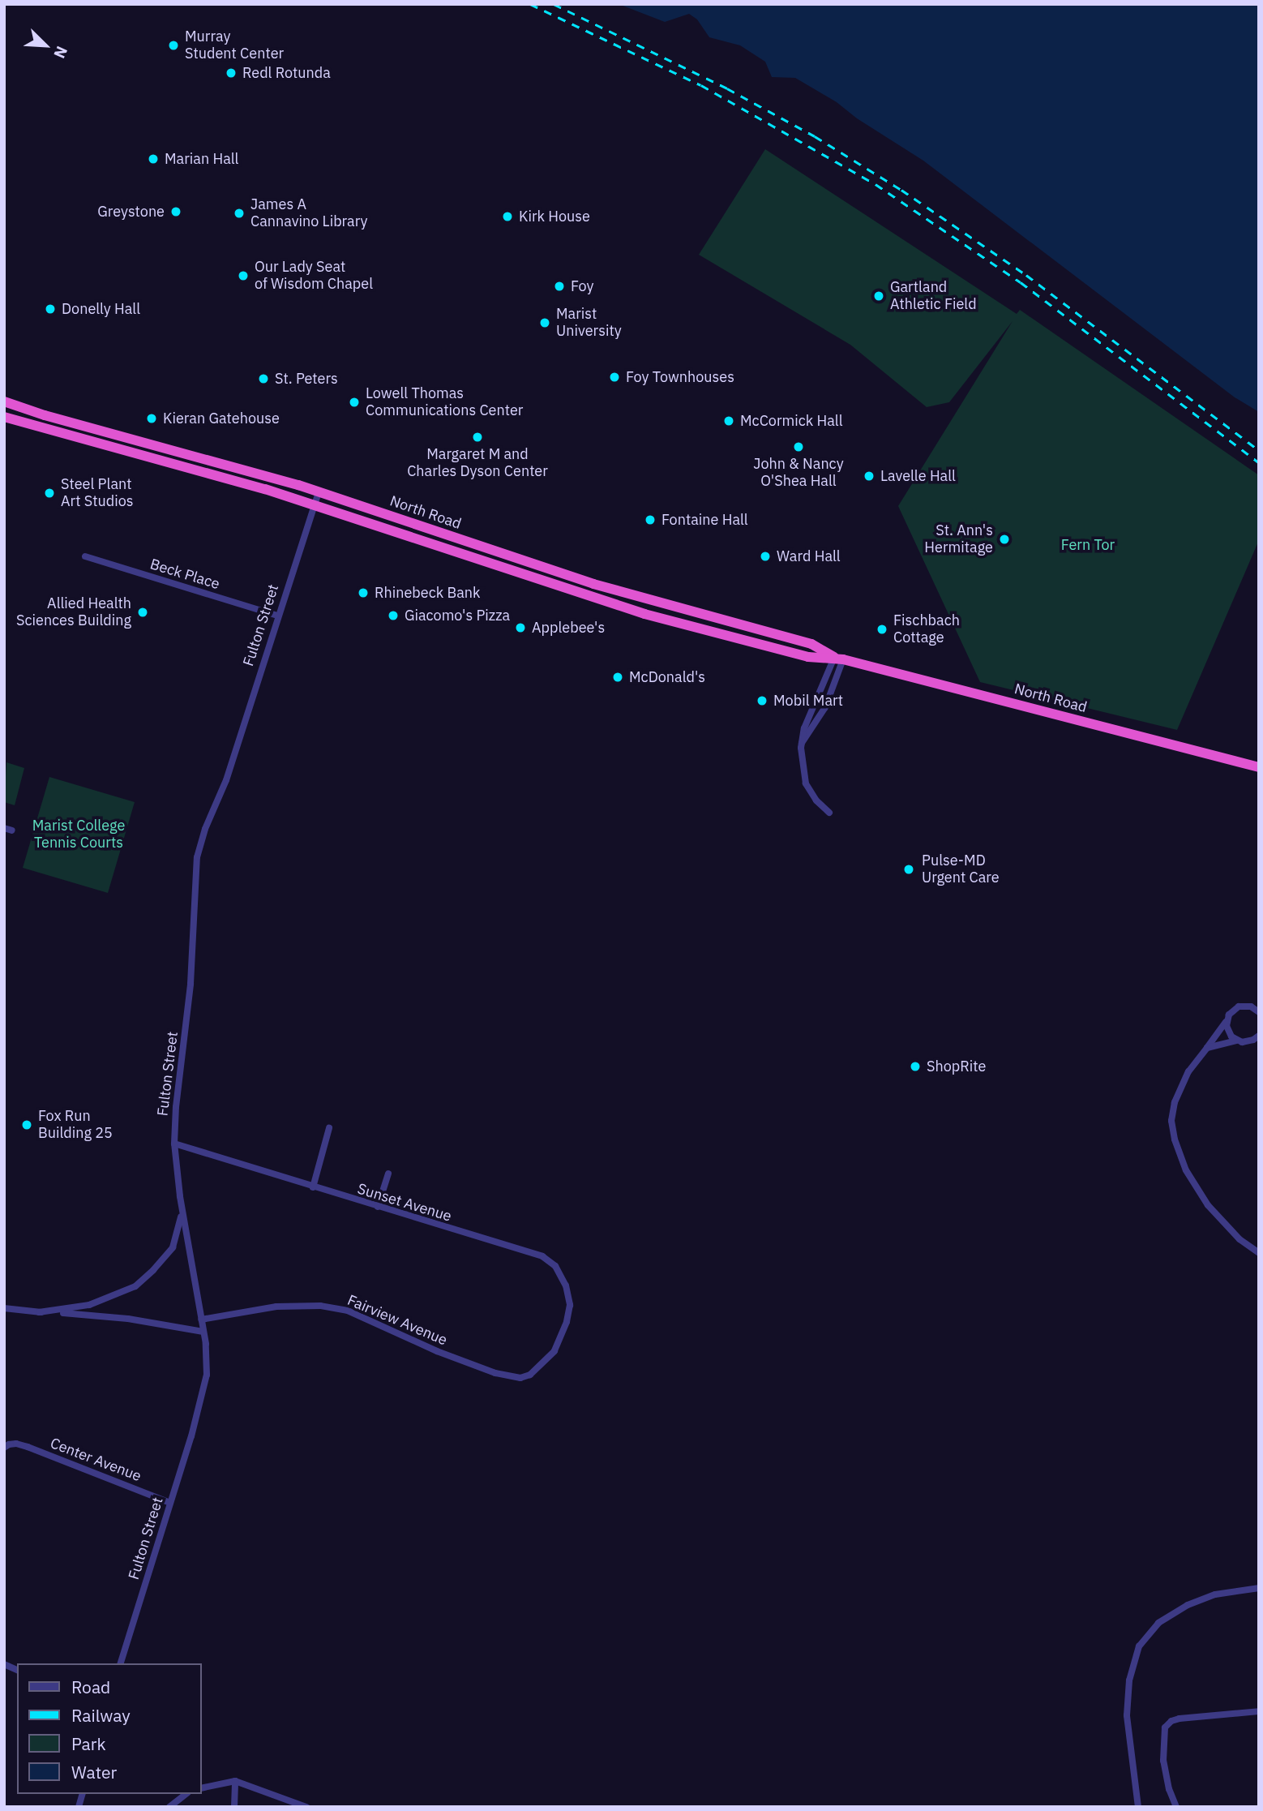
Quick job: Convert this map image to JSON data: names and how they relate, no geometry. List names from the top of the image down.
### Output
{
  "streets": {
    "highway": ["North Road"],
    "street": [
      "Beck Place",
      "Fulton Street",
      "Sunset Avenue",
      "Fairview Avenue",
      "Center Avenue"
    ]
  },
  "crossings": [
    ["North Road", "Fulton Street"],
    ["Beck Place", "Fulton Street"],
    ["Fulton Street", "Sunset Avenue"],
    ["Fulton Street", "Fairview Avenue"],
    ["Fulton Street", "Center Avenue"],
    ["Sunset Avenue", "Fairview Avenue"]
  ],
  "parks": ["Fern Tor", "Marist College Tennis Courts"],
  "places": [
    "Murray Student Center",
    "Redl Rotunda",
    "Marian Hall",
    "Greystone",
    "James A Cannavino Library",
    "Kirk House",
    "Our Lady Seat of Wisdom Chapel",
    "Foy",
    "Gartland Athletic Field",
    "Donelly Hall",
    "Marist University",
    "Foy Townhouses",
    "St. Peters",
    "Lowell Thomas Communications Center",
    "Kieran Gatehouse",
    "McCormick Hall",
    "Margaret M and Charles Dyson Center",
    "John & Nancy O'Shea Hall",
    "Lavelle Hall",
    "Steel Plant Art Studios",
    "Fontaine Hall",
    "St. Ann's Hermitage",
    "Ward Hall",
    "Rhinebeck Bank",
    "Allied Health Sciences Building",
    "Giacomo's Pizza",
    "Applebee's",
    "Fischbach Cottage",
    "McDonald's",
    "Mobil Mart",
    "Pulse-MD Urgent Care",
    "ShopRite",
    "Fox Run Building 25"
  ],
  "legend": [
    "Road",
    "Railway",
    "Park",
    "Water"
  ],
  "north": "bottom right"
}
